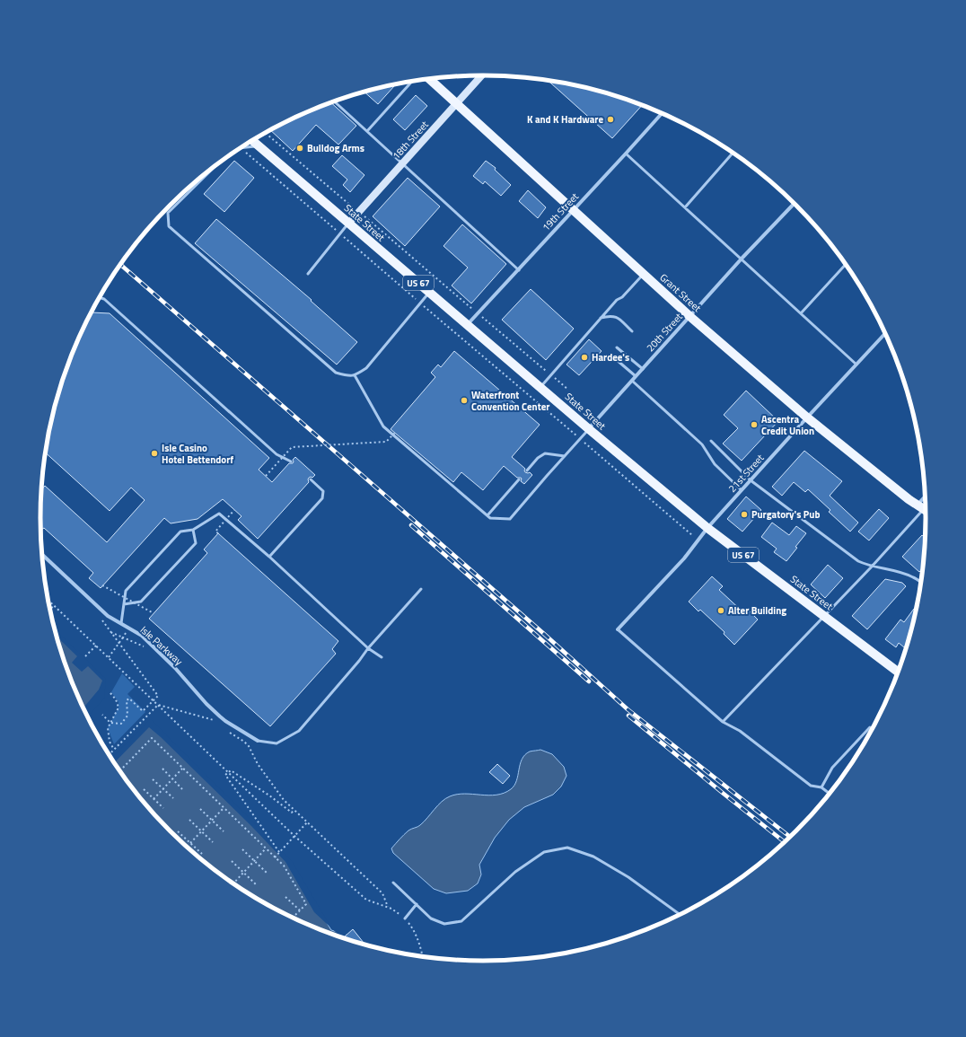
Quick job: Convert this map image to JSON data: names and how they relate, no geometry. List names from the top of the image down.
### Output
{
  "streets": {
    "main road": ["State Street", "US 67", "Grant Street"],
    "street": [
      "18th Street",
      "19th Street",
      "20th Street",
      "21st Street",
      "Isle Parkway"
    ]
  },
  "crossings": [
    ["18th Street", "State Street"],
    ["18th Street", "Grant Street"],
    ["19th Street", "State Street"],
    ["19th Street", "Grant Street"],
    ["State Street", "20th Street"],
    ["State Street", "21st Street"],
    ["Grant Street", "20th Street"],
    ["Grant Street", "21st Street"]
  ],
  "places": [
    "K and K Hardware",
    "Bulldog Arms",
    "Hardee's",
    "Waterfront Convention Center",
    "Ascentra Credit Union",
    "Isle Casino Hotel Bettendorf",
    "Purgatory's Pub",
    "Alter Building"
  ]
}
